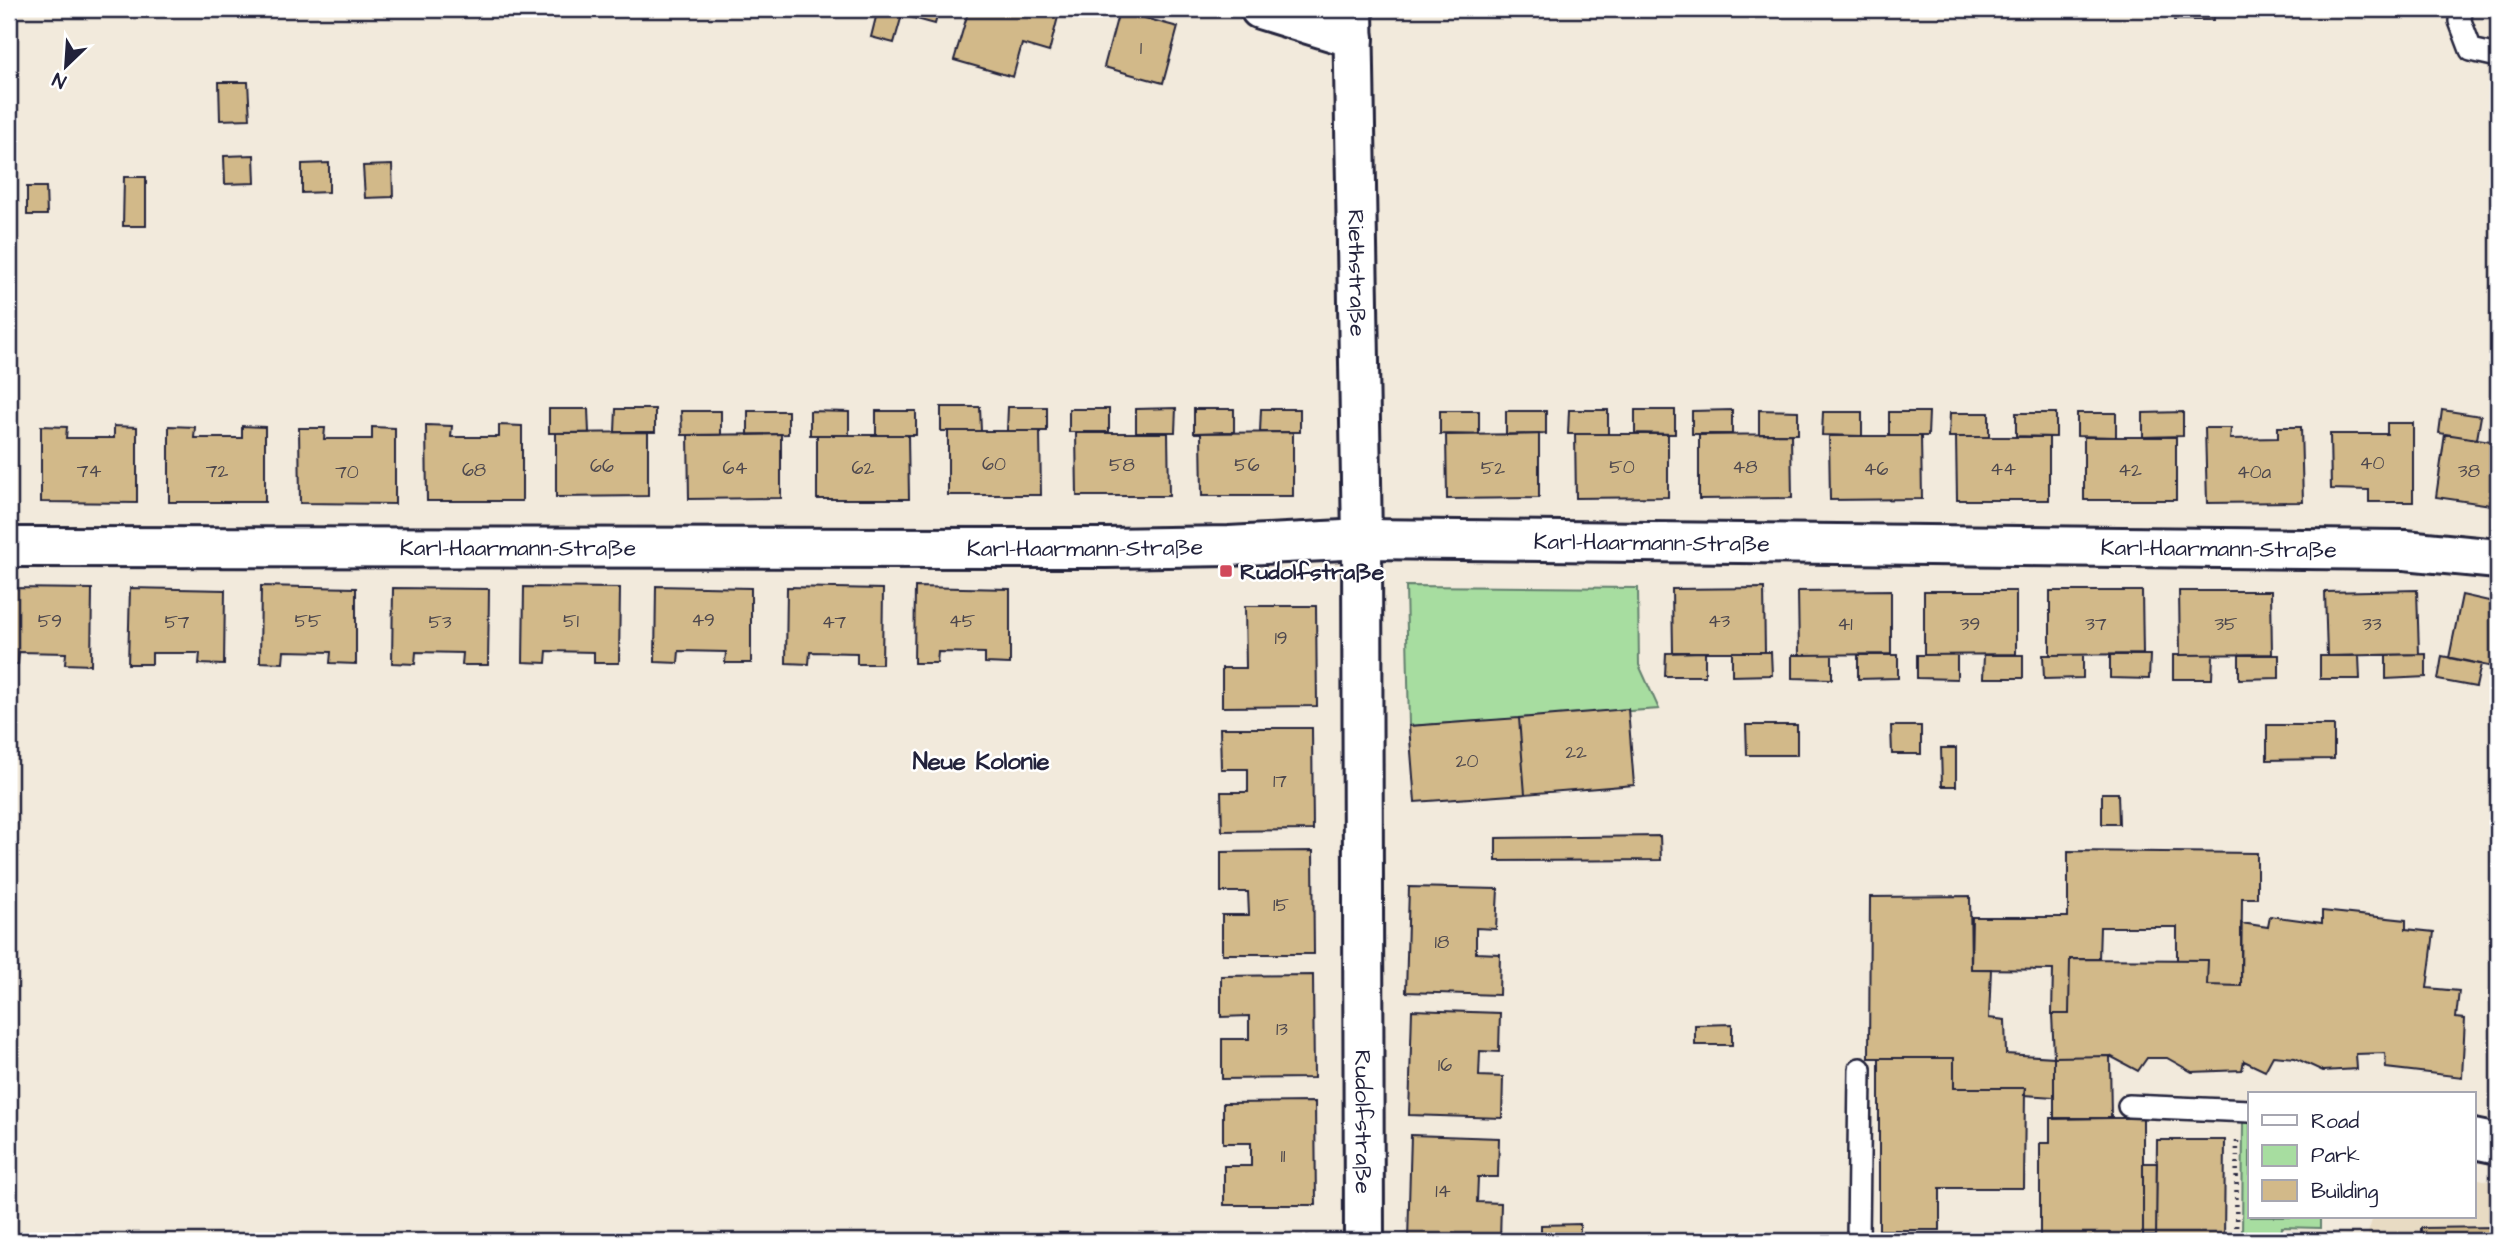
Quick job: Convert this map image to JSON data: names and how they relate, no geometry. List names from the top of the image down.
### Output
{
  "streets": {
    "street": ["Riethstraße", "Karl-Haarmann-Straße", "Rudolfstraße"]
  },
  "crossings": [
    ["Riethstraße", "Karl-Haarmann-Straße"],
    ["Riethstraße", "Rudolfstraße"],
    ["Karl-Haarmann-Straße", "Rudolfstraße"]
  ],
  "districts": ["Neue Kolonie"],
  "places": {
    "transit": ["Rudolfstraße"]
  },
  "house_numbers": [
    "1",
    "40",
    "60",
    "58",
    "56",
    "66",
    "50",
    "48",
    "64",
    "62",
    "52",
    "46",
    "44",
    "68",
    "42",
    "74",
    "72",
    "38",
    "70",
    "40a",
    "49",
    "59",
    "55",
    "51",
    "45",
    "43",
    "57",
    "53",
    "47",
    "41",
    "39",
    "37",
    "35",
    "33",
    "19",
    "22",
    "20",
    "17",
    "15",
    "18",
    "13",
    "16",
    "11",
    "14"
  ],
  "legend": ["Road", "Park", "Building"],
  "north": "bottom left"
}
